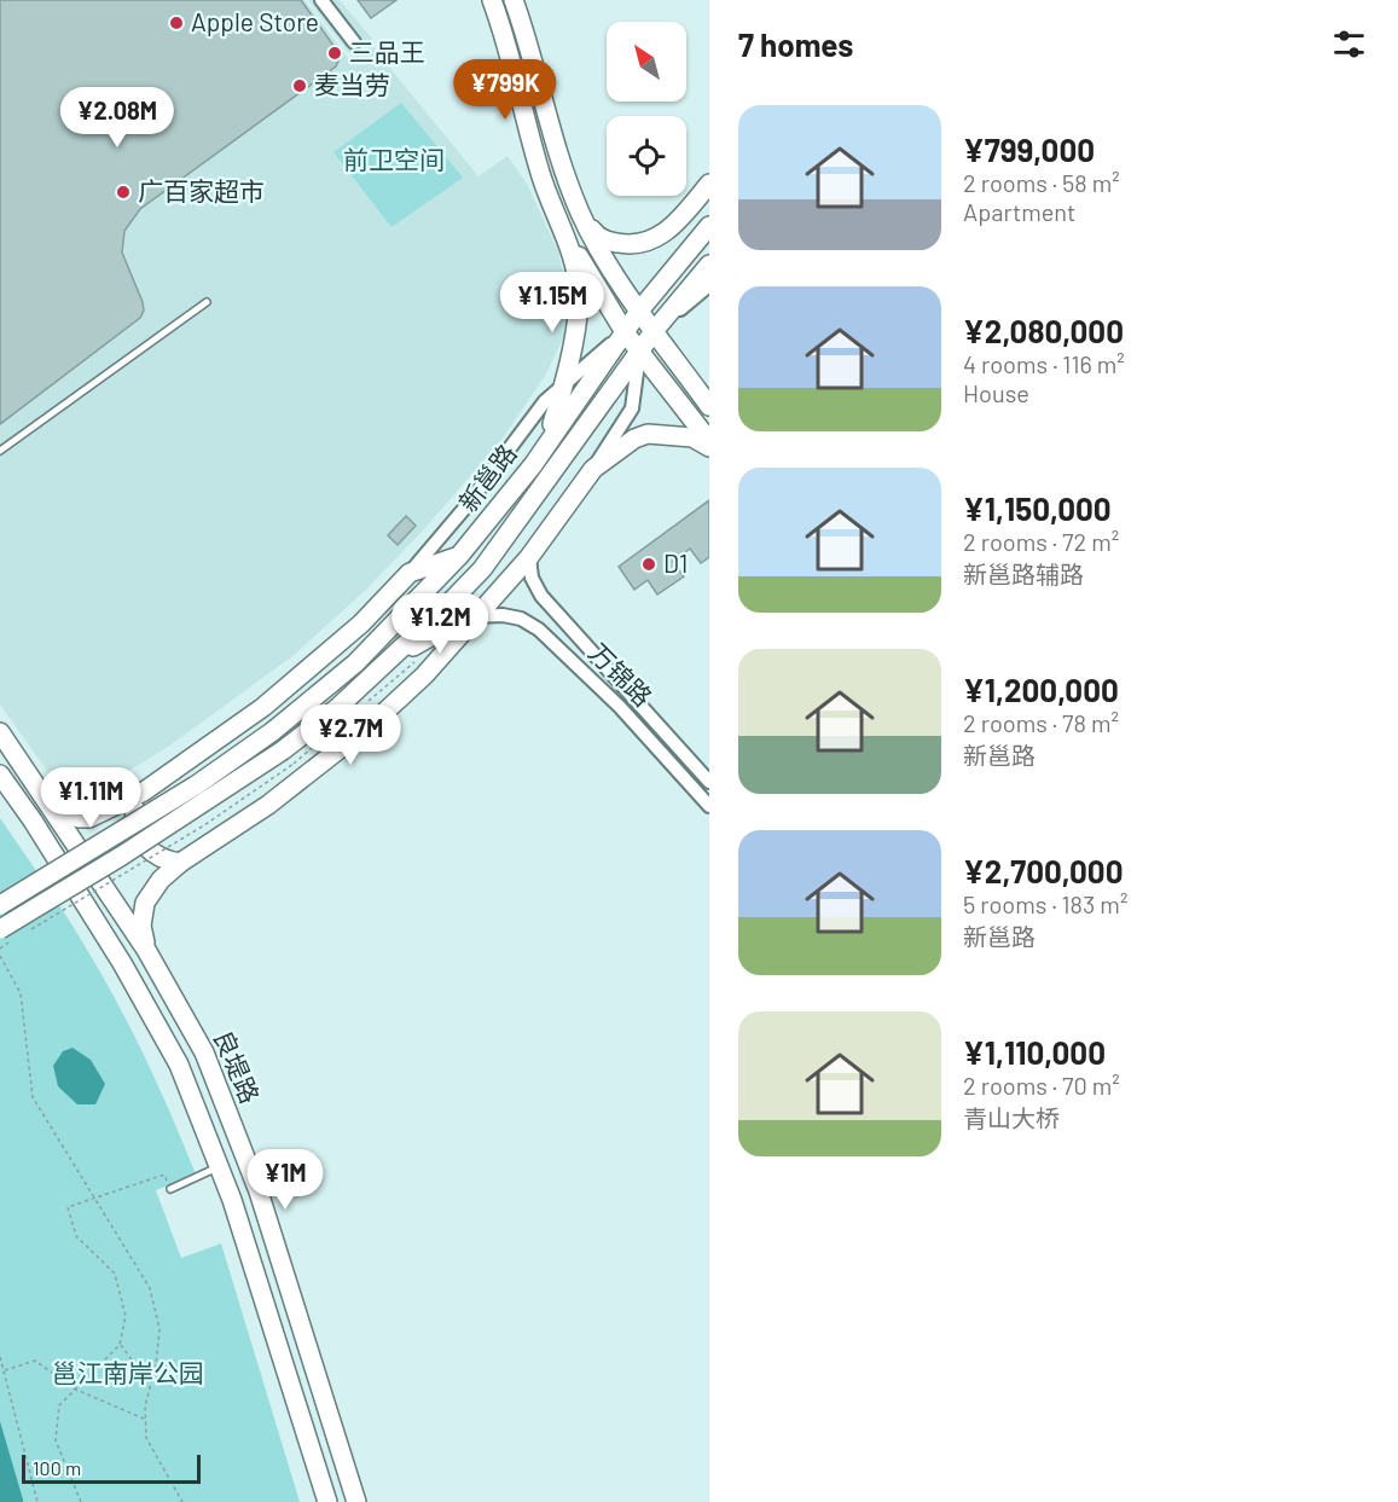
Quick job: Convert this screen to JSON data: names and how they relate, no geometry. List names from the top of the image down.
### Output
{
  "streets": {
    "main road": ["新邕路", "良堤路"],
    "street": ["万锦路"]
  },
  "parks": ["前卫空间", "邕江南岸公园"],
  "places": [
    "Apple Store",
    "三品王",
    "麦当劳",
    "广百家超市",
    "D1"
  ],
  "scale_bar": "100 m",
  "north": "top left",
  "page": {
    "heading": "7 homes",
    "price": [
      "¥799K",
      "¥2.08M",
      "¥1.15M",
      "¥1.2M",
      "¥2.7M",
      "¥1.11M",
      "¥1M"
    ],
    "list": [
      {
        "name": "¥799,000",
        "note": "2 rooms · 58 m² · Apartment"
      },
      {
        "name": "¥2,080,000",
        "note": "4 rooms · 116 m² · House"
      },
      {
        "name": "¥1,150,000",
        "note": "2 rooms · 72 m² · 新邕路辅路"
      },
      {
        "name": "¥1,200,000",
        "note": "2 rooms · 78 m² · 新邕路"
      },
      {
        "name": "¥2,700,000",
        "note": "5 rooms · 183 m² · 新邕路"
      },
      {
        "name": "¥1,110,000",
        "note": "2 rooms · 70 m² · 青山大桥"
      }
    ],
    "scale": "100 m"
  }
}
